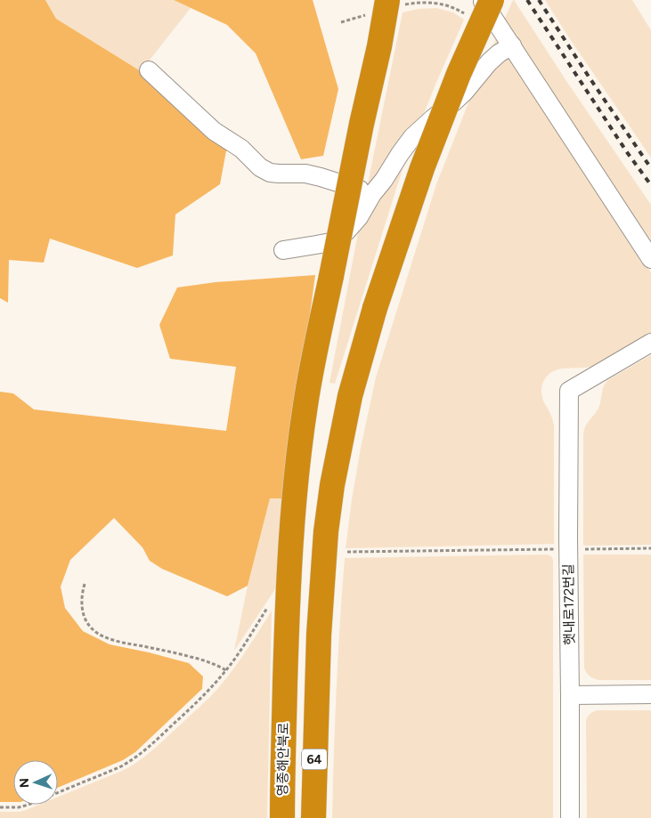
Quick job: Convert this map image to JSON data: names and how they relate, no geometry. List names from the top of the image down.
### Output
{
  "streets": {
    "highway": ["영종해안북로", "64"],
    "street": ["햇내로172번길"]
  },
  "north": "left"
}
